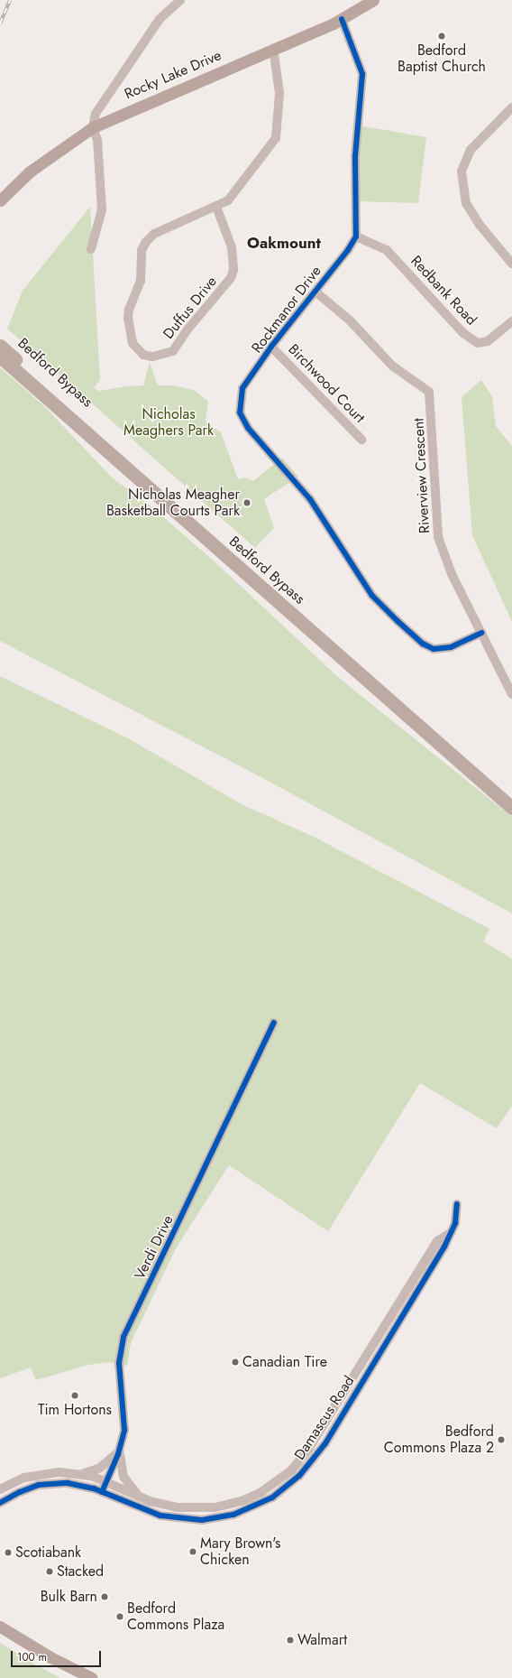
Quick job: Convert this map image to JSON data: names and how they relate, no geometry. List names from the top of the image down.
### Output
{
  "streets": {
    "highway": ["Bedford Bypass"],
    "main road": ["Rocky Lake Drive"],
    "street": [
      "Redbank Road",
      "Duffus Drive",
      "Rockmanor Drive",
      "Birchwood Court",
      "Riverview Crescent",
      "Verdi Drive",
      "Damascus Road"
    ]
  },
  "crossings": [
    ["Rocky Lake Drive", "Duffus Drive"],
    ["Redbank Road", "Rockmanor Drive"],
    ["Rockmanor Drive", "Birchwood Court"],
    ["Rockmanor Drive", "Riverview Crescent"],
    ["Verdi Drive", "Damascus Road"]
  ],
  "districts": ["Oakmount"],
  "parks": ["Nicholas Meaghers Park"],
  "places": [
    "Bedford Baptist Church",
    "Nicholas Meagher Basketball Courts Park",
    "Canadian Tire",
    "Tim Hortons",
    "Bedford Commons Plaza 2",
    "Mary Brown's Chicken",
    "Scotiabank",
    "Stacked",
    "Bulk Barn",
    "Bedford Commons Plaza",
    "Walmart"
  ],
  "scale_bar": "100 m"
}
